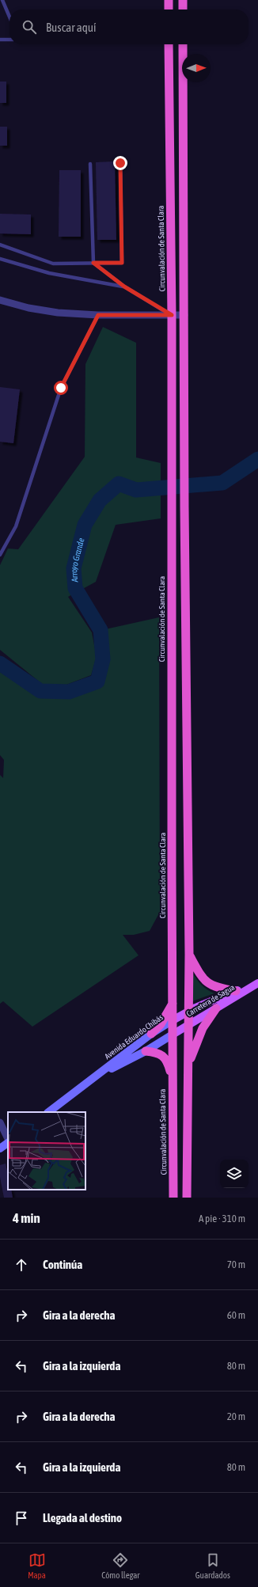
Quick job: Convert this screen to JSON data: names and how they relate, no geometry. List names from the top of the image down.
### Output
{
  "streets": {
    "highway": ["Circunvalación de Santa Clara"],
    "main road": ["Carretera de Sagua", "Avenida Eduardo Chibás"]
  },
  "crossings": [
    ["Circunvalación de Santa Clara", "Carretera de Sagua"],
    ["Circunvalación de Santa Clara", "Avenida Eduardo Chibás"],
    ["Carretera de Sagua", "Avenida Eduardo Chibás"]
  ],
  "water": ["Arroyo Grande"],
  "north": "right",
  "page": {
    "search": "Buscar aquí",
    "heading": ["4 min", "A pie · 310 m"],
    "list": [
      ["Continúa", "70 m"],
      ["Gira a la derecha", "60 m"],
      ["Gira a la izquierda", "80 m"],
      ["Gira a la derecha", "20 m"],
      ["Gira a la izquierda", "80 m"],
      "Llegada al destino"
    ],
    "nav": ["Mapa", "Cómo llegar", "Guardados"]
  }
}
